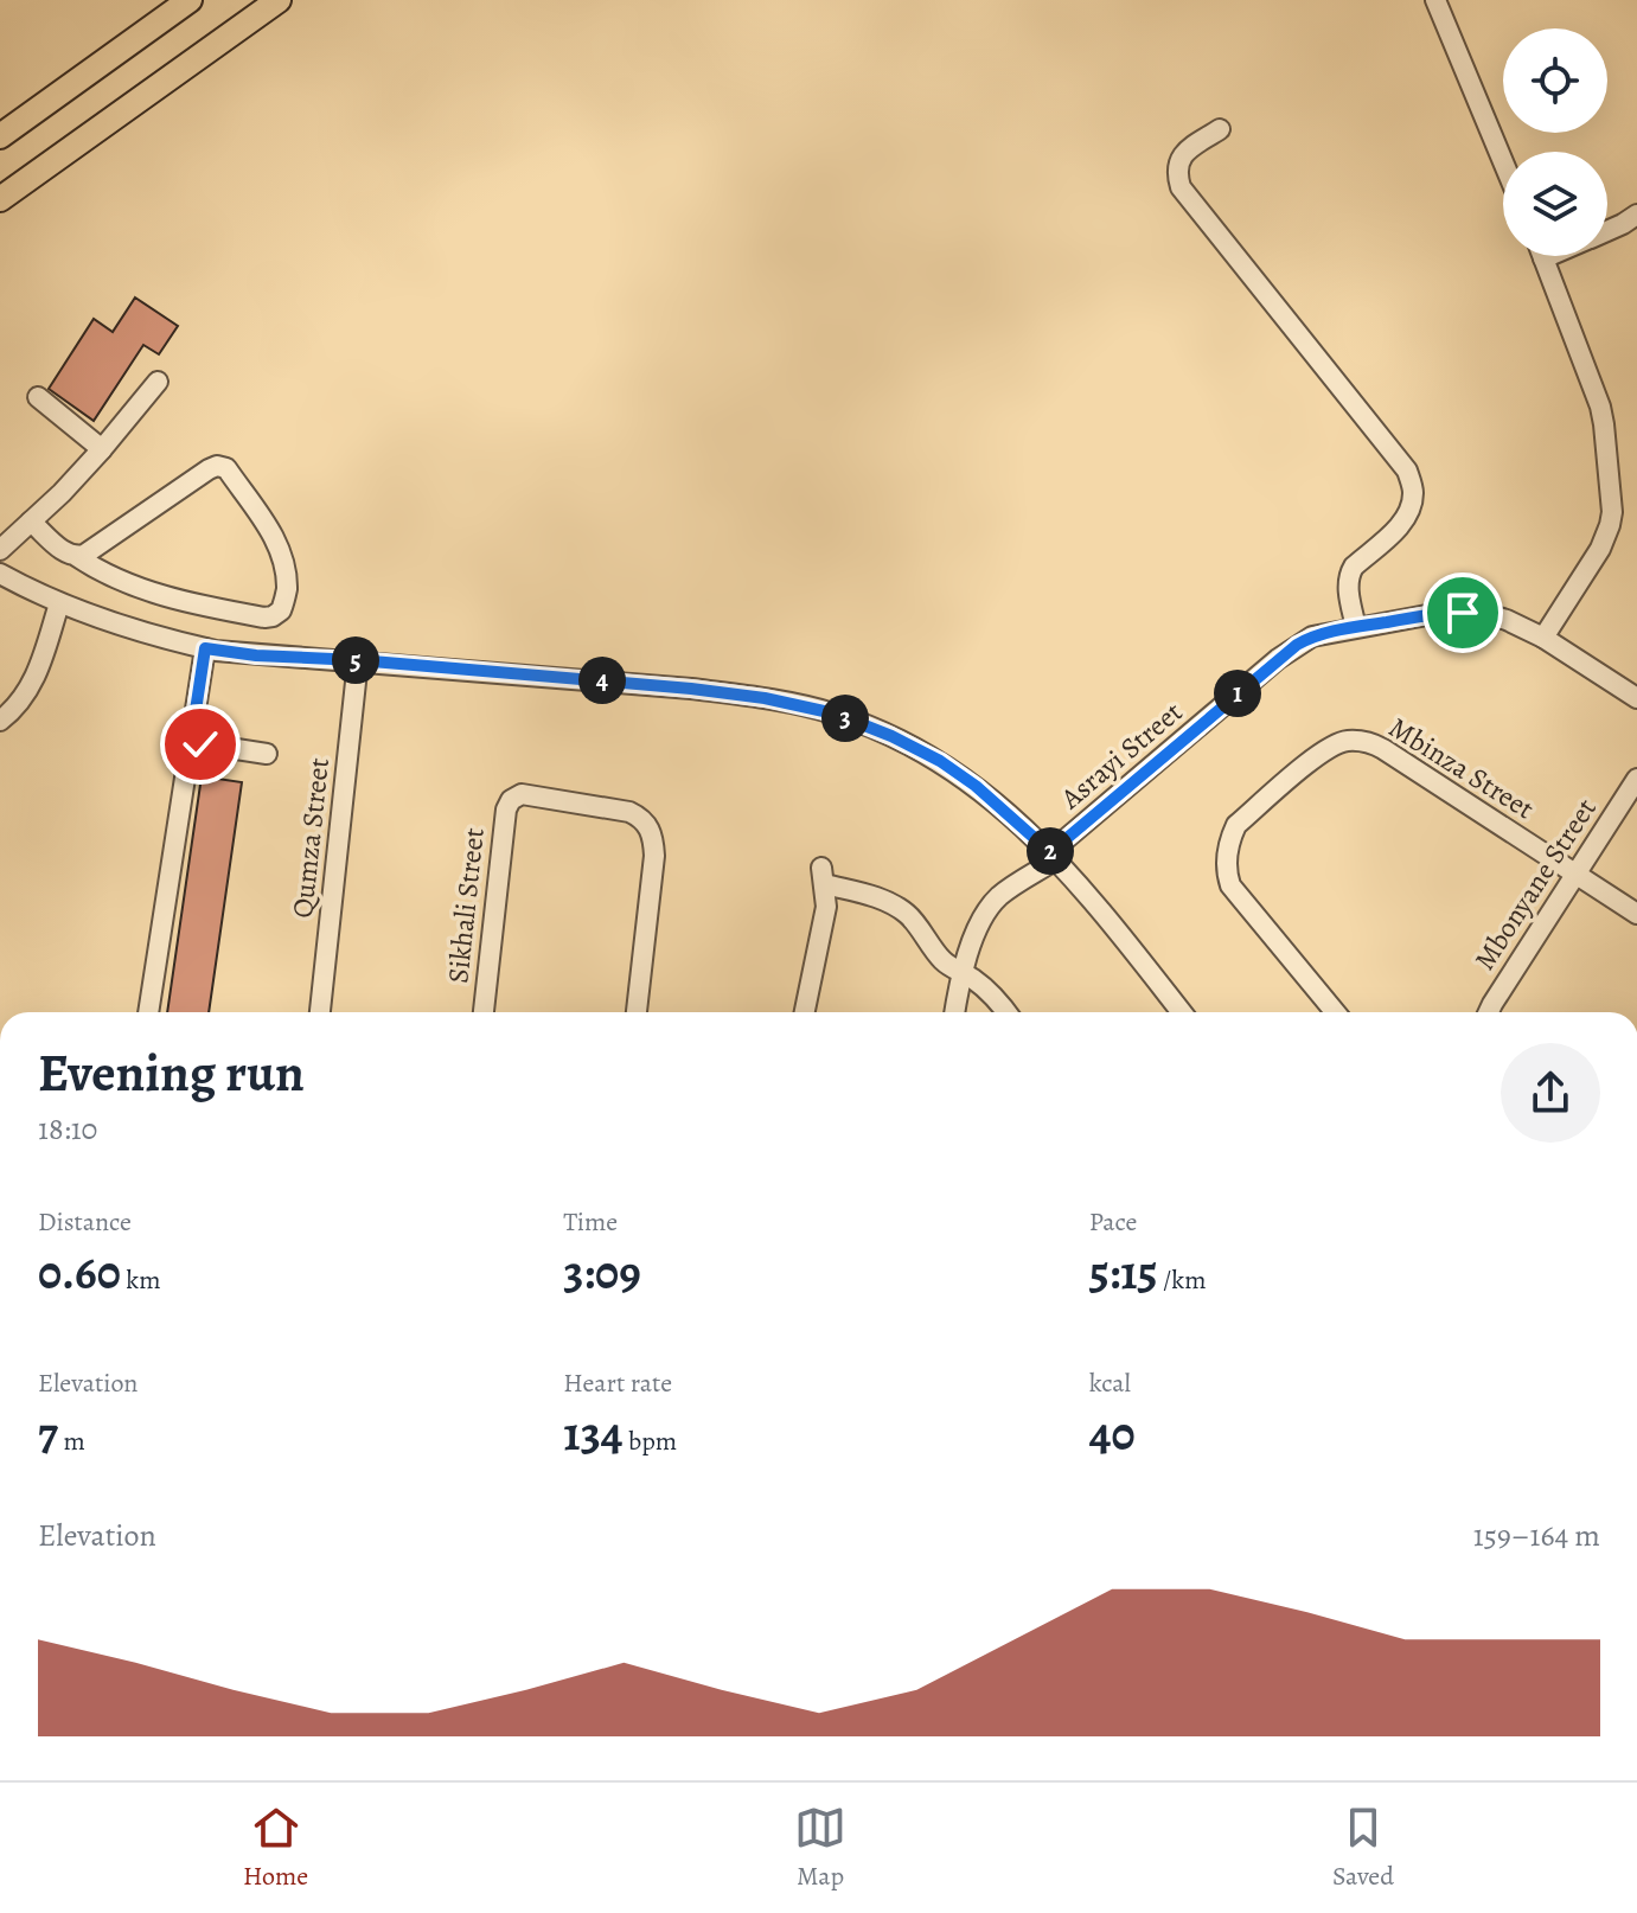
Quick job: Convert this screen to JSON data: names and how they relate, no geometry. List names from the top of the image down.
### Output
{
  "streets": {
    "street": [
      "Asrayi Street",
      "Mbinza Street",
      "Qumza Street",
      "Mbonyane Street",
      "Sikhali Street"
    ]
  },
  "crossings": [
    ["Mbinza Street", "Mbonyane Street"]
  ],
  "page": {
    "pins": [
      "5",
      "4",
      "1",
      "3",
      "2"
    ],
    "heading": ["Evening run", "18:10"],
    "stats": [
      ["Distance", "0.60 km"],
      ["Time", "3:09"],
      ["Pace", "5:15 /km"],
      ["Elevation", "7 m"],
      ["Heart rate", "134 bpm"],
      ["kcal", "40"]
    ],
    "chart": ["Elevation", "159–164 m"],
    "tabs": ["Home", "Map", "Saved"]
  }
}
